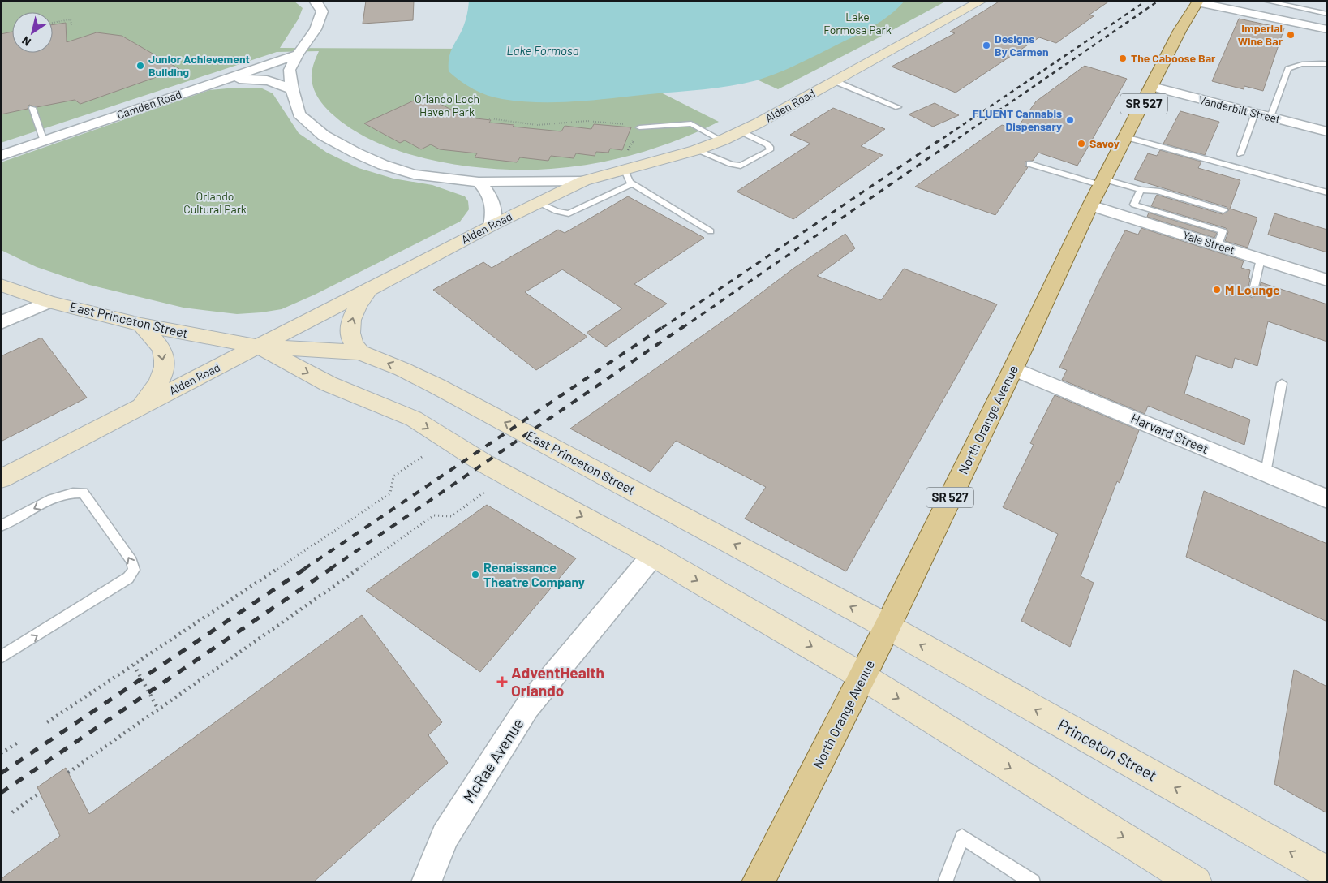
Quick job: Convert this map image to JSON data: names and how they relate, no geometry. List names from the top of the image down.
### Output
{
  "streets": {
    "main road": [
      "SR 527",
      "Alden Road",
      "East Princeton Street",
      "North Orange Avenue",
      "Princeton Street"
    ],
    "street": [
      "Camden Road",
      "Vanderbilt Street",
      "Yale Street",
      "Harvard Street",
      "McRae Avenue"
    ]
  },
  "crossings": [
    ["Alden Road", "East Princeton Street"],
    ["Vanderbilt Street", "North Orange Avenue"],
    ["Yale Street", "North Orange Avenue"],
    ["East Princeton Street", "North Orange Avenue"],
    ["East Princeton Street", "Princeton Street"],
    ["East Princeton Street", "McRae Avenue"],
    ["North Orange Avenue", "Harvard Street"],
    ["North Orange Avenue", "Princeton Street"]
  ],
  "water": ["Lake Formosa"],
  "parks": ["Lake Formosa Park", "Orlando Loch Haven Park", "Orlando Cultural Park"],
  "places": {
    "other": [
      "Imperial Wine Bar",
      "Designs By Carmen",
      "The Caboose Bar",
      "Junior Achievement Building",
      "FLUENT Cannabis Dispensary",
      "Savoy",
      "M Lounge",
      "Renaissance Theatre Company"
    ],
    "health": ["AdventHealth Orlando"]
  },
  "north": "bottom left"
}
